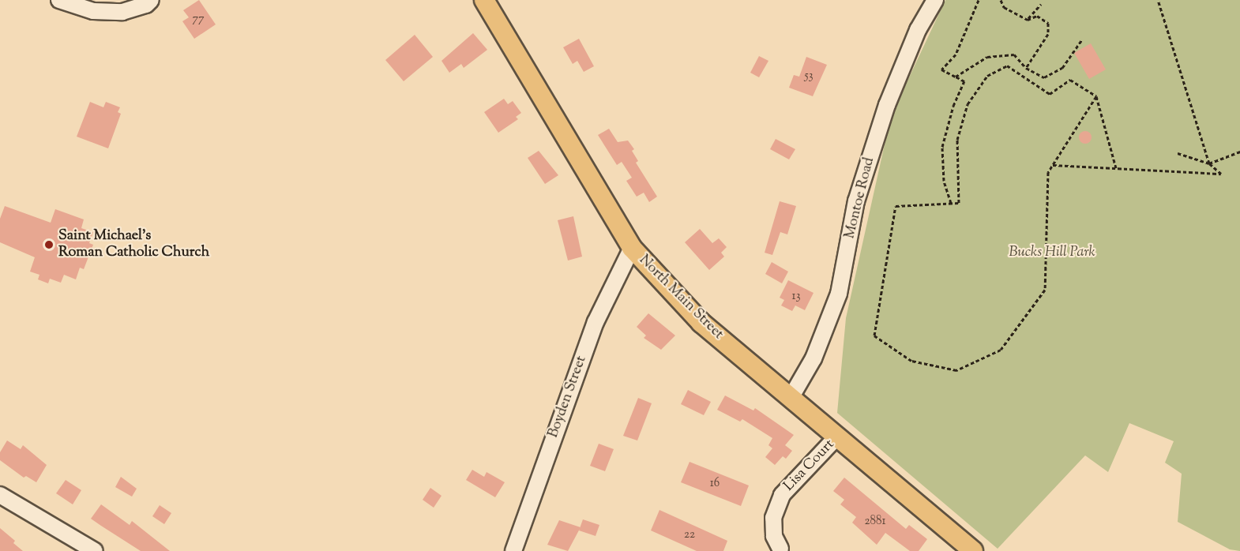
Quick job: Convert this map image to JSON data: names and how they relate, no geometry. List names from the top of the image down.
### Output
{
  "streets": {
    "main road": ["North Main Street"],
    "street": ["Montoe Road", "Boyden Street", "Lisa Court"]
  },
  "crossings": [
    ["Montoe Road", "North Main Street"],
    ["North Main Street", "Boyden Street"],
    ["North Main Street", "Lisa Court"]
  ],
  "parks": ["Bucks Hill Park"],
  "places": ["Saint Michael's Roman Catholic Church"],
  "house_numbers": [
    "77",
    "53",
    "13",
    "16",
    "2881",
    "22"
  ]
}
